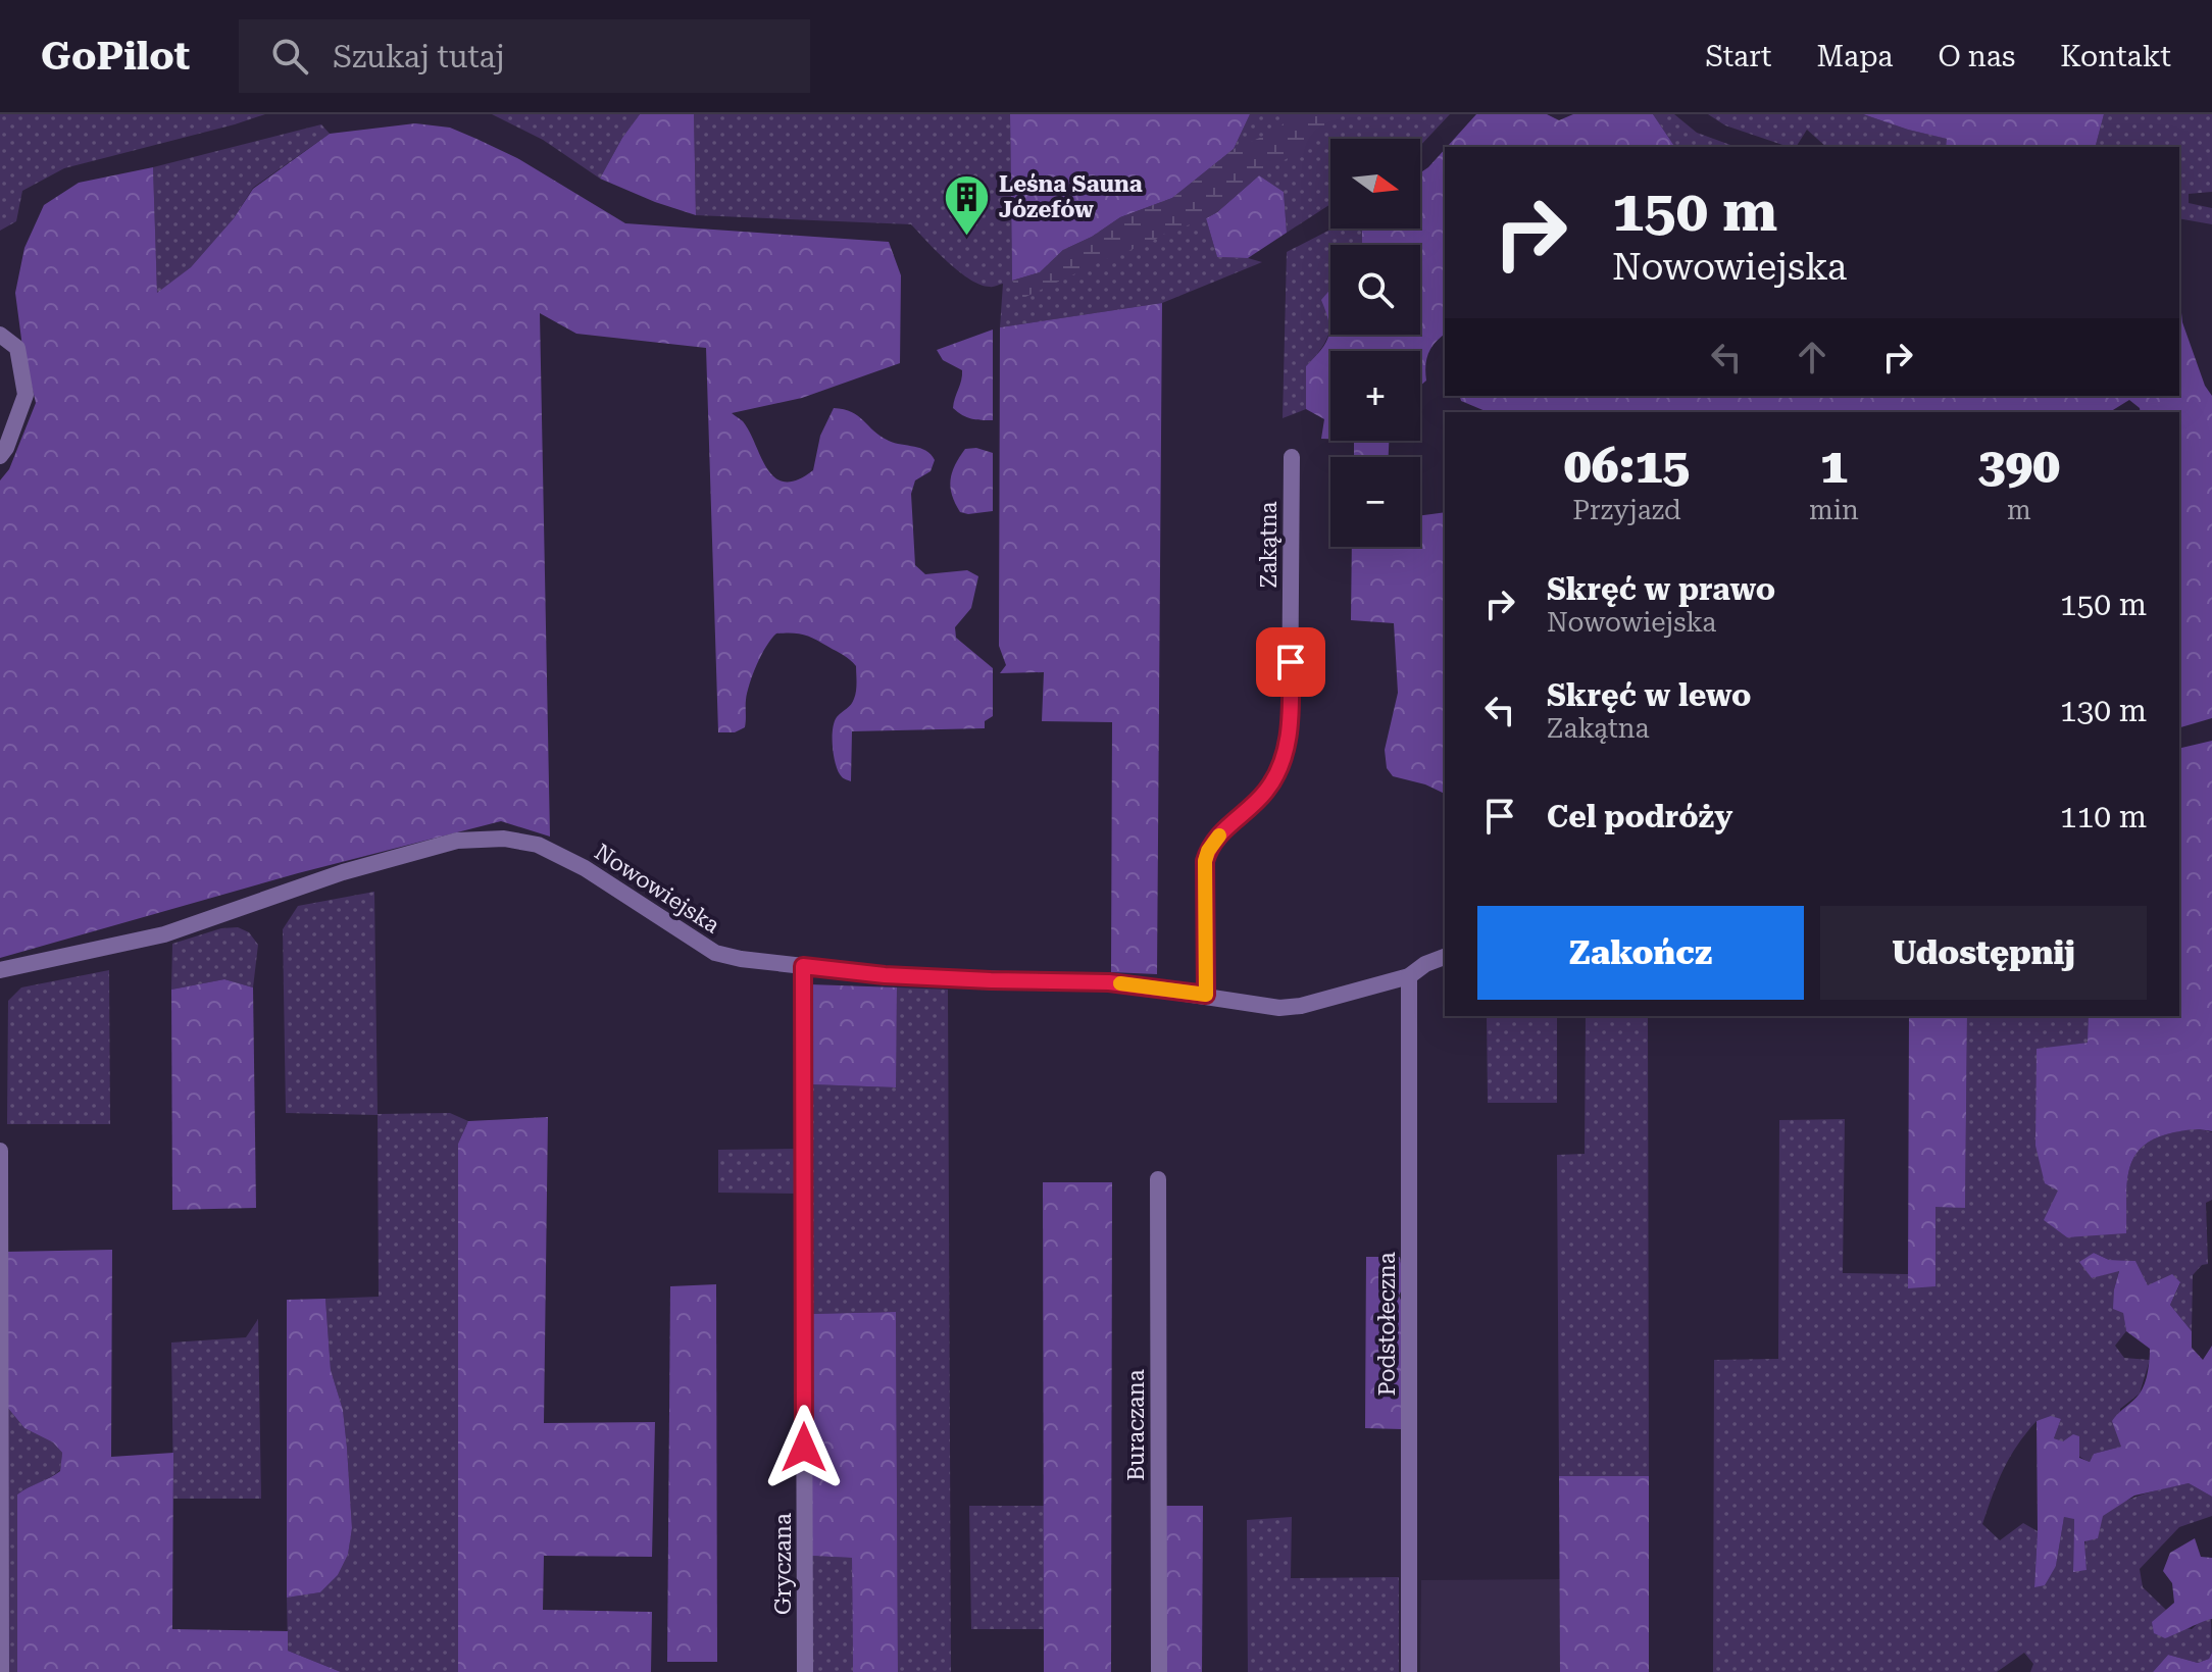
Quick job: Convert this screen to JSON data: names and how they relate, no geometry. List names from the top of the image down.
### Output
{
  "streets": {
    "street": [
      "Zakątna",
      "Nowowiejska",
      "Podstołeczna",
      "Buraczana",
      "Gryczana"
    ]
  },
  "crossings": [
    ["Zakątna", "Nowowiejska"],
    ["Nowowiejska", "Podstołeczna"],
    ["Nowowiejska", "Gryczana"]
  ],
  "places": {
    "building": ["Leśna Sauna Józefów"]
  },
  "north": "right",
  "page": {
    "header": "GoPilot",
    "search": "Szukaj tutaj",
    "nav": [
      "Start",
      "Mapa",
      "O nas",
      "Kontakt"
    ],
    "map_buttons": ["+", "−"],
    "turn": ["150 m", "Nowowiejska"],
    "eta": [
      "06:15",
      "Przyjazd",
      "1",
      "min",
      "390",
      "m"
    ],
    "list": [
      {
        "name": "Skręć w prawo",
        "note": "Nowowiejska",
        "value": "150 m"
      },
      {
        "name": "Skręć w lewo",
        "note": "Zakątna",
        "value": "130 m"
      },
      {
        "name": "Cel podróży",
        "value": "110 m"
      }
    ],
    "buttons": ["Zakończ", "Udostępnij"]
  }
}
